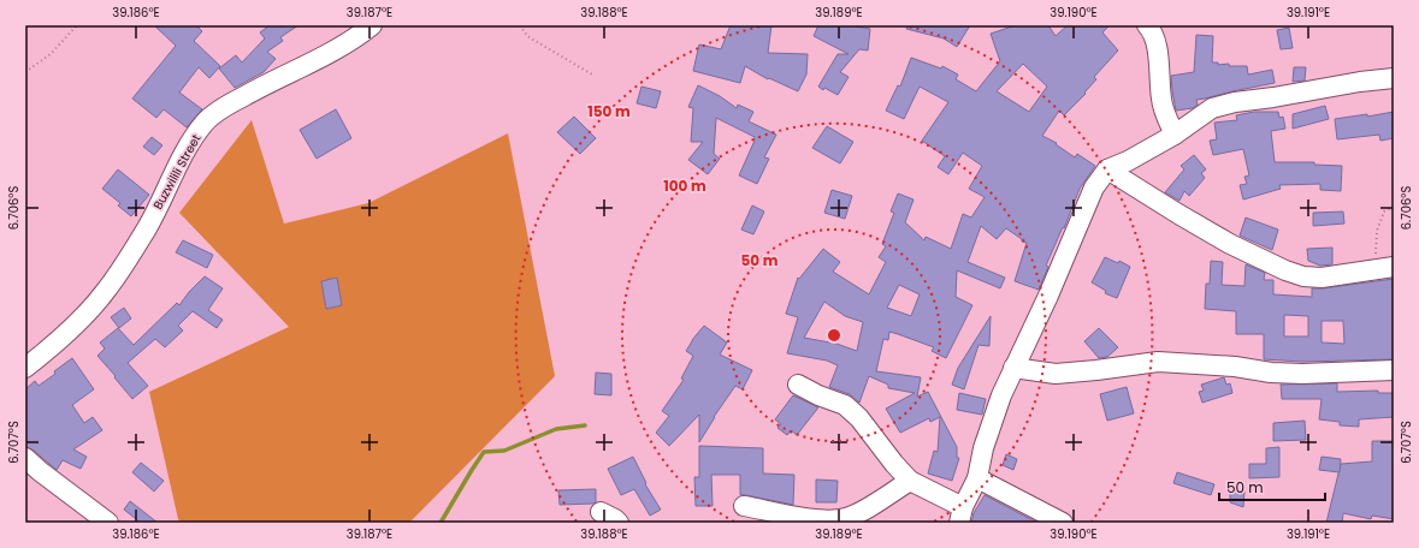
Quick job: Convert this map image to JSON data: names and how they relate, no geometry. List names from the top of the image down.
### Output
{
  "streets": {
    "street": ["Buzwilili Street"]
  },
  "scale_bar": "50 m",
  "coordinates": [
    "39.186°E",
    "39.187°E",
    "39.188°E",
    "39.189°E",
    "39.190°E",
    "39.191°E",
    "6.706°S",
    "6.707°S"
  ],
  "rings": ["150 m", "100 m", "50 m"]
}
